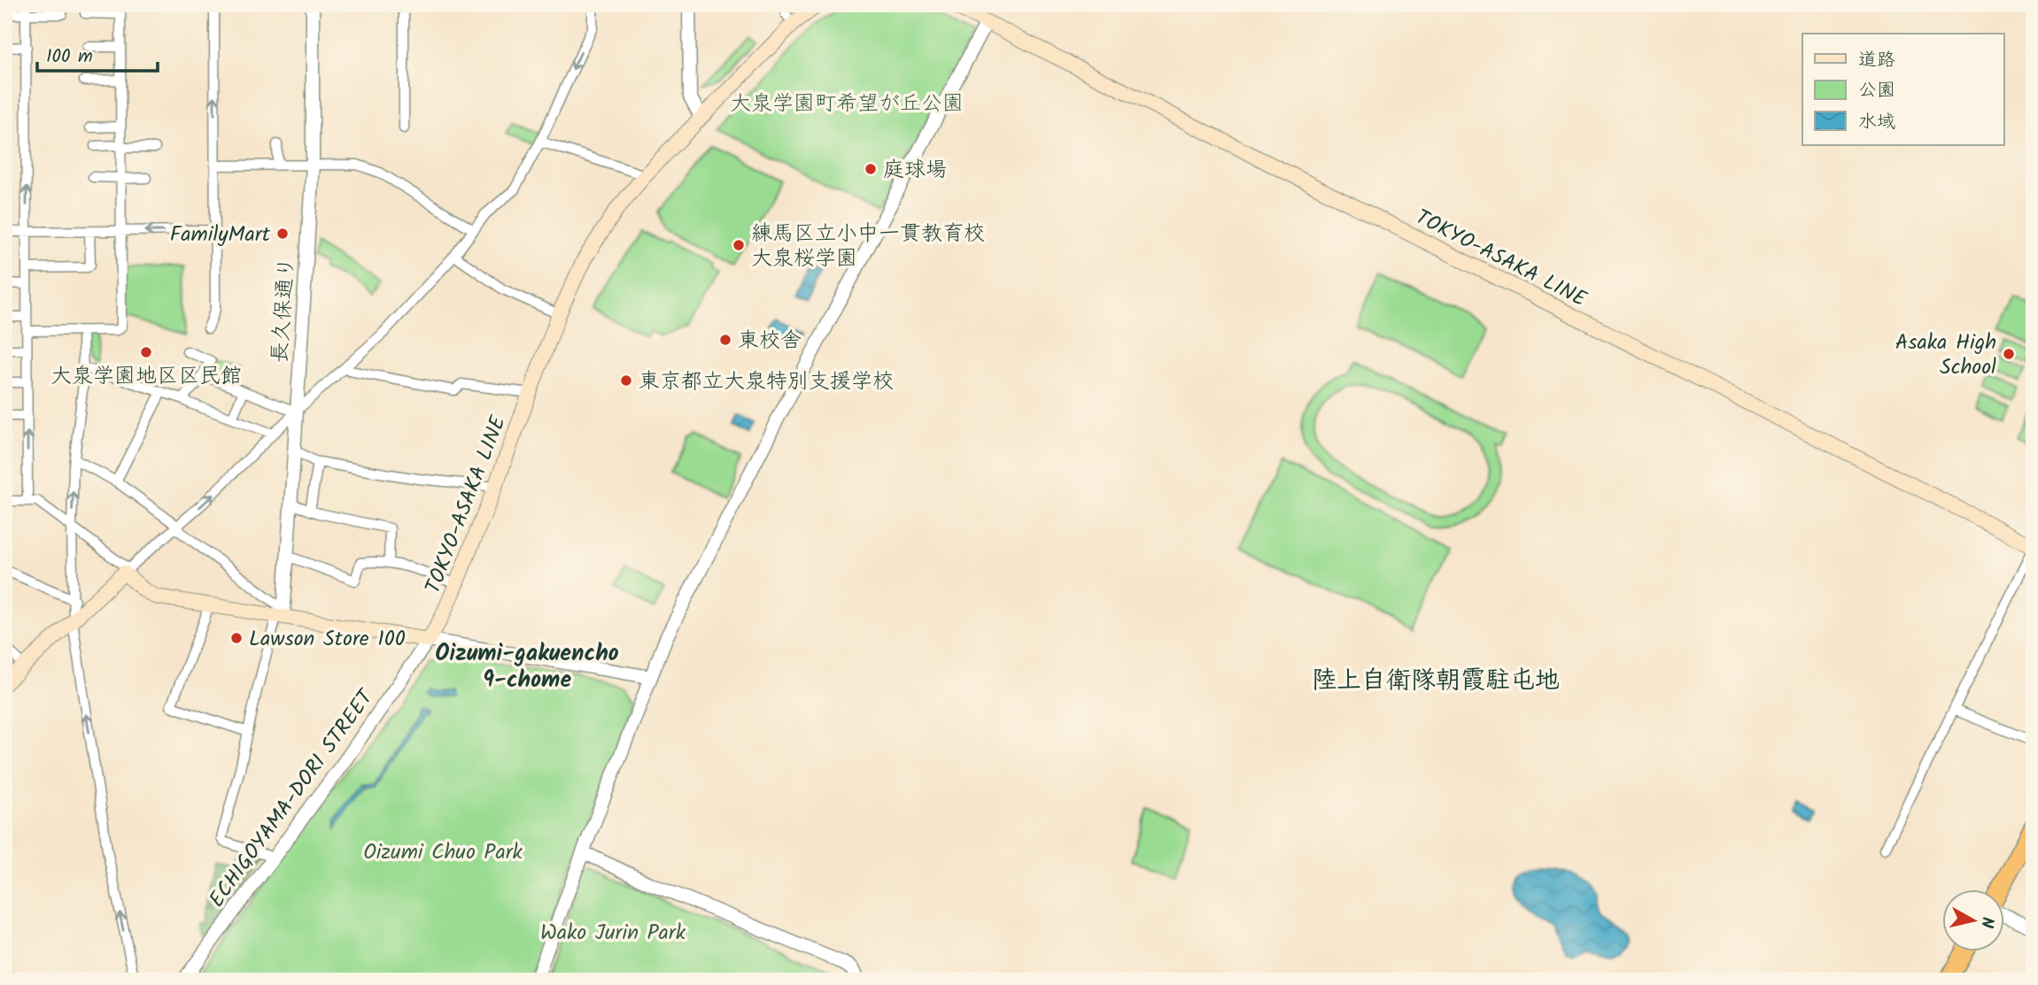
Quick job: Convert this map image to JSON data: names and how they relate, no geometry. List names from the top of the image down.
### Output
{
  "streets": {
    "main road": ["TOKYO-ASAKA LINE"],
    "street": ["長久保通り", "ECHIGOYAMA-DORI STREET"]
  },
  "crossings": [
    ["TOKYO-ASAKA LINE", "ECHIGOYAMA-DORI STREET"]
  ],
  "districts": ["Oizumi-gakuencho 9-chome", "陸上自衛隊朝霞駐屯地"],
  "parks": ["大泉学園町希望が丘公園", "Oizumi Chuo Park", "Wako Jurin Park"],
  "places": [
    "庭球場",
    "FamilyMart",
    "練馬区立小中一貫教育校 大泉桜学園",
    "東校舎",
    "大泉学園地区区民館",
    "Asaka High School",
    "東京都立大泉特別支援学校",
    "Lawson Store 100"
  ],
  "legend": ["道路", "公園", "水域"],
  "scale_bar": "100 m",
  "north": "right"
}
